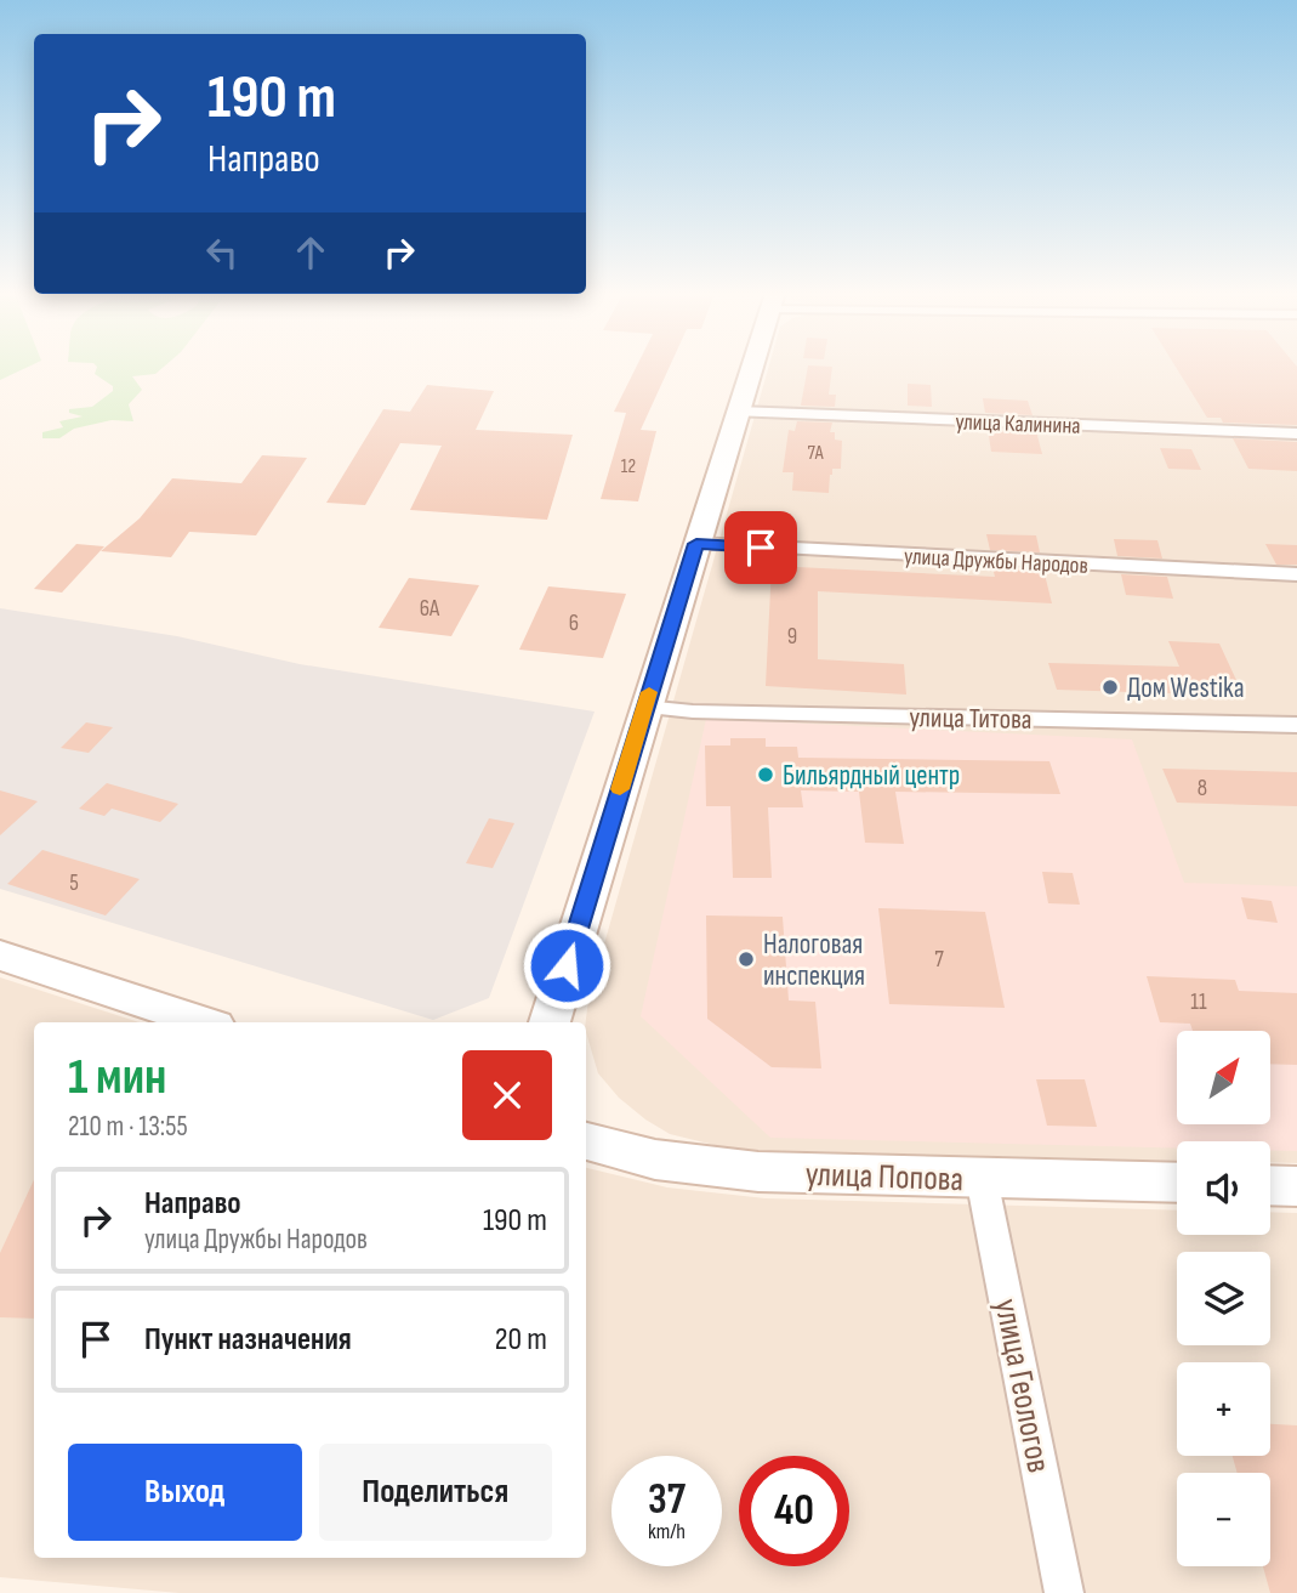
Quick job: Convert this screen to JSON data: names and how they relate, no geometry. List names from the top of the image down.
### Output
{
  "streets": {
    "street": [
      "улица Калинина",
      "улица Дружбы Народов",
      "улица Титова",
      "улица Попова",
      "улица Геологов"
    ]
  },
  "crossings": [
    ["улица Попова", "улица Геологов"]
  ],
  "places": ["Дом Westika", "Бильярдный центр", "Налоговая инспекция"],
  "house_numbers": [
    "7А",
    "12",
    "6А",
    "6",
    "9",
    "8",
    "5",
    "7",
    "11"
  ],
  "north": "top right",
  "page": {
    "turn": ["190 m", "Направо"],
    "heading": ["1 мин", "210 m · 13:55"],
    "map_buttons": ["+", "−"],
    "list": [
      {
        "name": "Направо",
        "note": "улица Дружбы Народов",
        "value": "190 m"
      },
      {
        "name": "Пункт назначения",
        "value": "20 m"
      }
    ],
    "buttons": ["Выход", "Поделиться"],
    "speed": "37 km/h",
    "limit": "40"
  }
}
